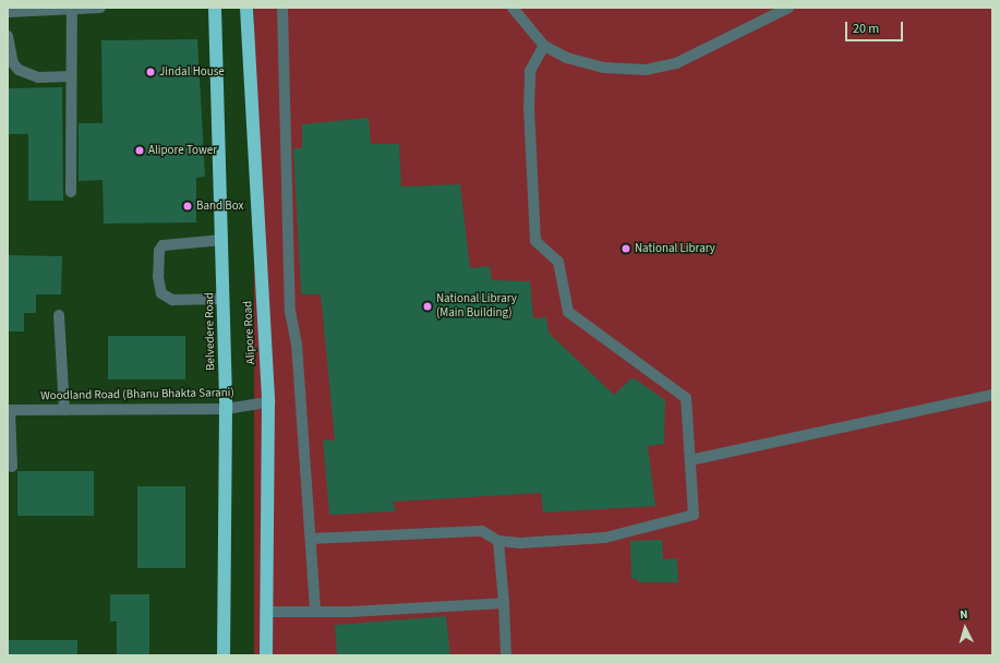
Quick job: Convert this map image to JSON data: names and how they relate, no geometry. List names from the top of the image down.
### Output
{
  "streets": {
    "highway": ["Belvedere Road", "Alipore Road"],
    "street": ["Woodland Road (Bhanu Bhakta Sarani)"]
  },
  "crossings": [
    ["Belvedere Road", "Woodland Road (Bhanu Bhakta Sarani)"],
    ["Alipore Road", "Woodland Road (Bhanu Bhakta Sarani)"]
  ],
  "places": [
    "Jindal House",
    "Alipore Tower",
    "Band Box",
    "National Library",
    "National Library (Main Building)"
  ],
  "scale_bar": "20 m",
  "north": "top"
}
